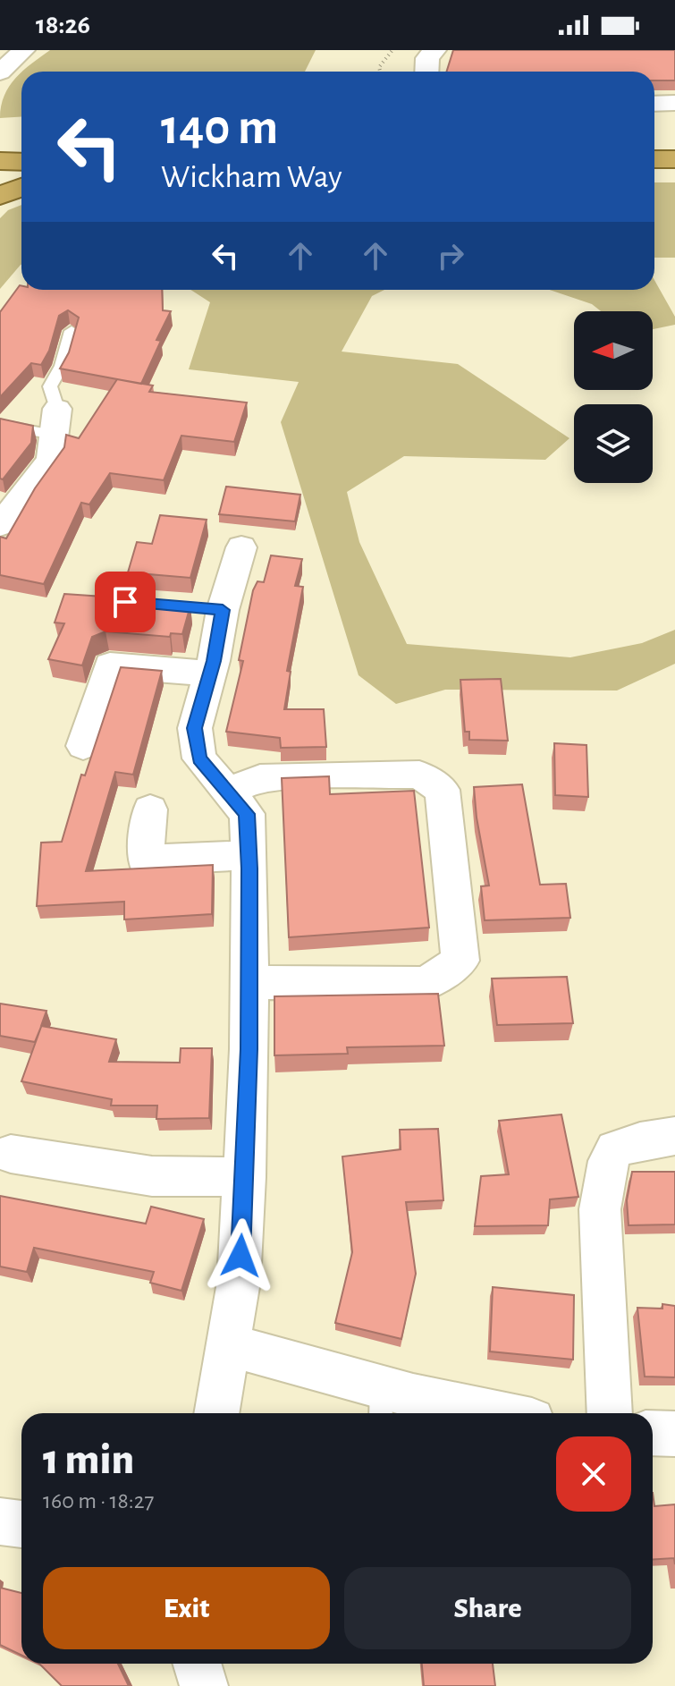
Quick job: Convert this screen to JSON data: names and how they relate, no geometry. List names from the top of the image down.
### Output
{
  "north": "left",
  "page": {
    "status": "18:26",
    "turn": ["140 m", "Wickham Way"],
    "heading": ["1 min", "160 m · 18:27"],
    "buttons": ["Exit", "Share"]
  }
}
